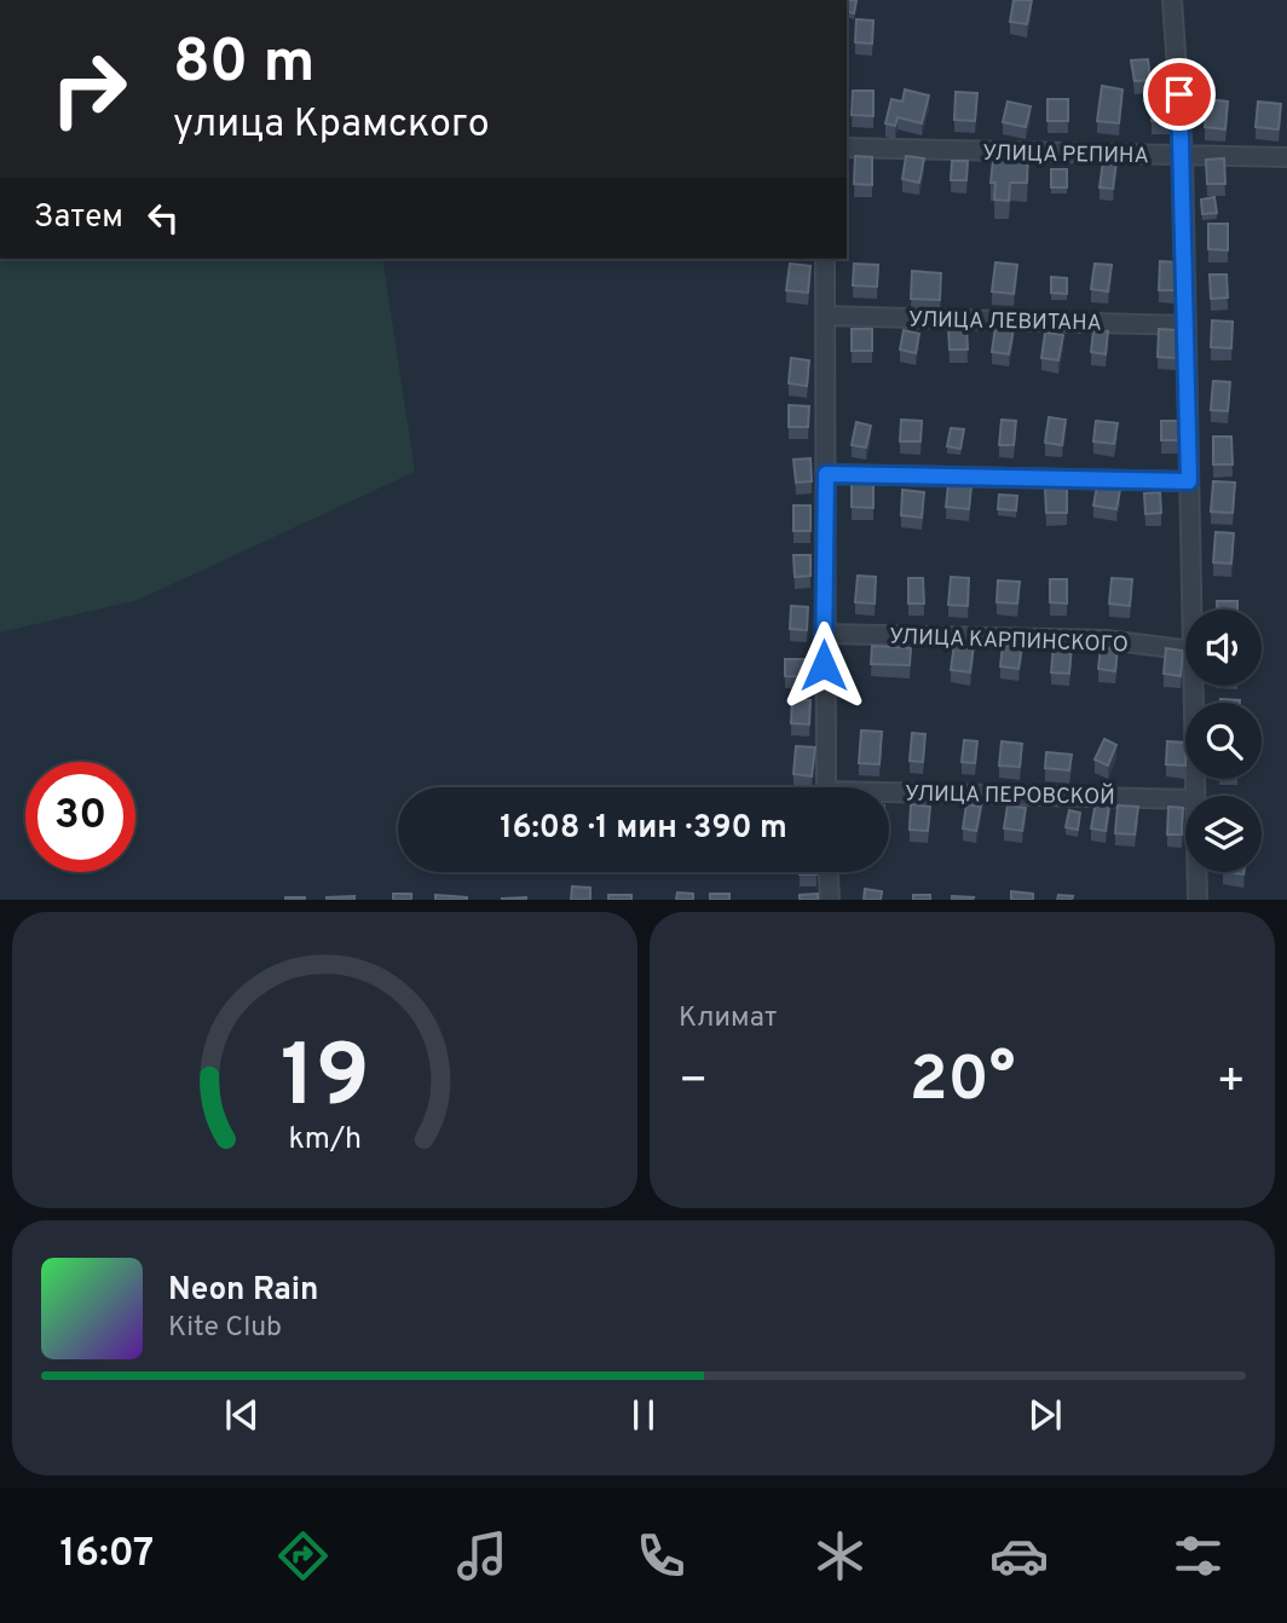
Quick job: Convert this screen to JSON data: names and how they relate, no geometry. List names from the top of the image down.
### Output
{
  "streets": {
    "street": [
      "УЛИЦА РЕПИНА",
      "УЛИЦА ЛЕВИТАНА",
      "УЛИЦА КАРПИНСКОГО",
      "УЛИЦА ПЕРОВСКОЙ"
    ]
  },
  "page": {
    "turn": ["80 m", "улица Крамского"],
    "then": "Затем",
    "limit": "30",
    "trip": "16:08 · 1 мин · 390 m",
    "tile": "Климат",
    "heat": ["−", "20°", "+"],
    "song": ["Neon Rain", "Kite Club"],
    "tabs": "16:07",
    "gauge": ["19", "km/h"]
  }
}
